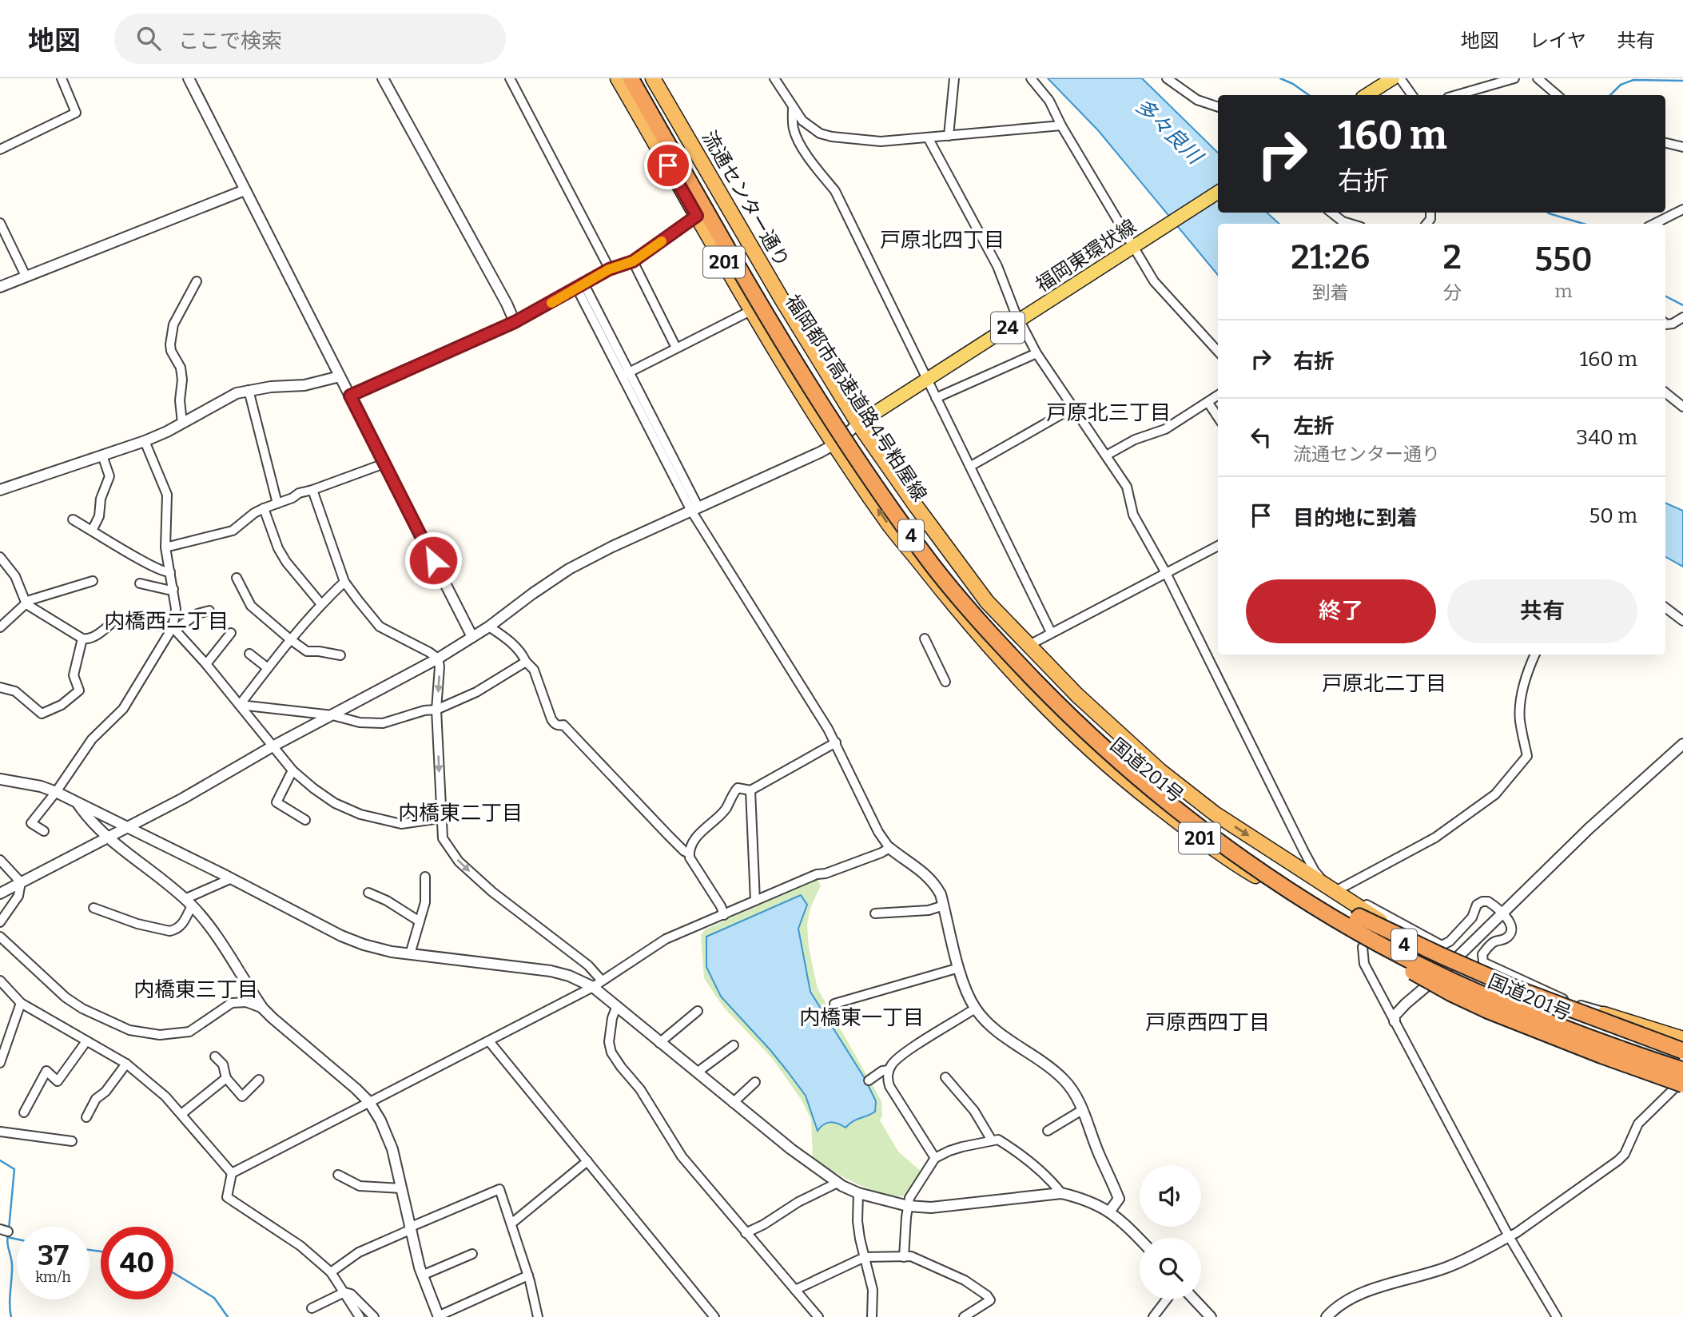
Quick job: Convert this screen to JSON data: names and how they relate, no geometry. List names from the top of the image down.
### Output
{
  "streets": {
    "highway": [
      "流通センター通り",
      "201",
      "福岡都市高速道路4号粕屋線",
      "4",
      "国道201号"
    ],
    "main road": ["福岡東環状線", "24"]
  },
  "crossings": [
    ["流通センター通り", "福岡東環状線"],
    ["流通センター通り", "国道201号"],
    ["福岡東環状線", "国道201号"],
    ["201", "国道201号"]
  ],
  "districts": [
    "戸原北四丁目",
    "戸原北三丁目",
    "内橋西二丁目",
    "戸原北二丁目",
    "内橋東二丁目",
    "内橋東三丁目",
    "内橋東一丁目",
    "戸原西四丁目"
  ],
  "water": ["多々良川"],
  "page": {
    "header": "地図",
    "search": "ここで検索",
    "nav": ["地図", "レイヤ", "共有"],
    "turn": ["160 m", "右折"],
    "eta": [
      "21:26",
      "到着",
      "2",
      "分",
      "550",
      "m"
    ],
    "list": [
      {
        "name": "右折",
        "value": "160 m"
      },
      {
        "name": "左折",
        "note": "流通センター通り",
        "value": "340 m"
      },
      {
        "name": "目的地に到着",
        "value": "50 m"
      }
    ],
    "buttons": ["終了", "共有"],
    "speed": "37 km/h",
    "limit": "40"
  }
}
